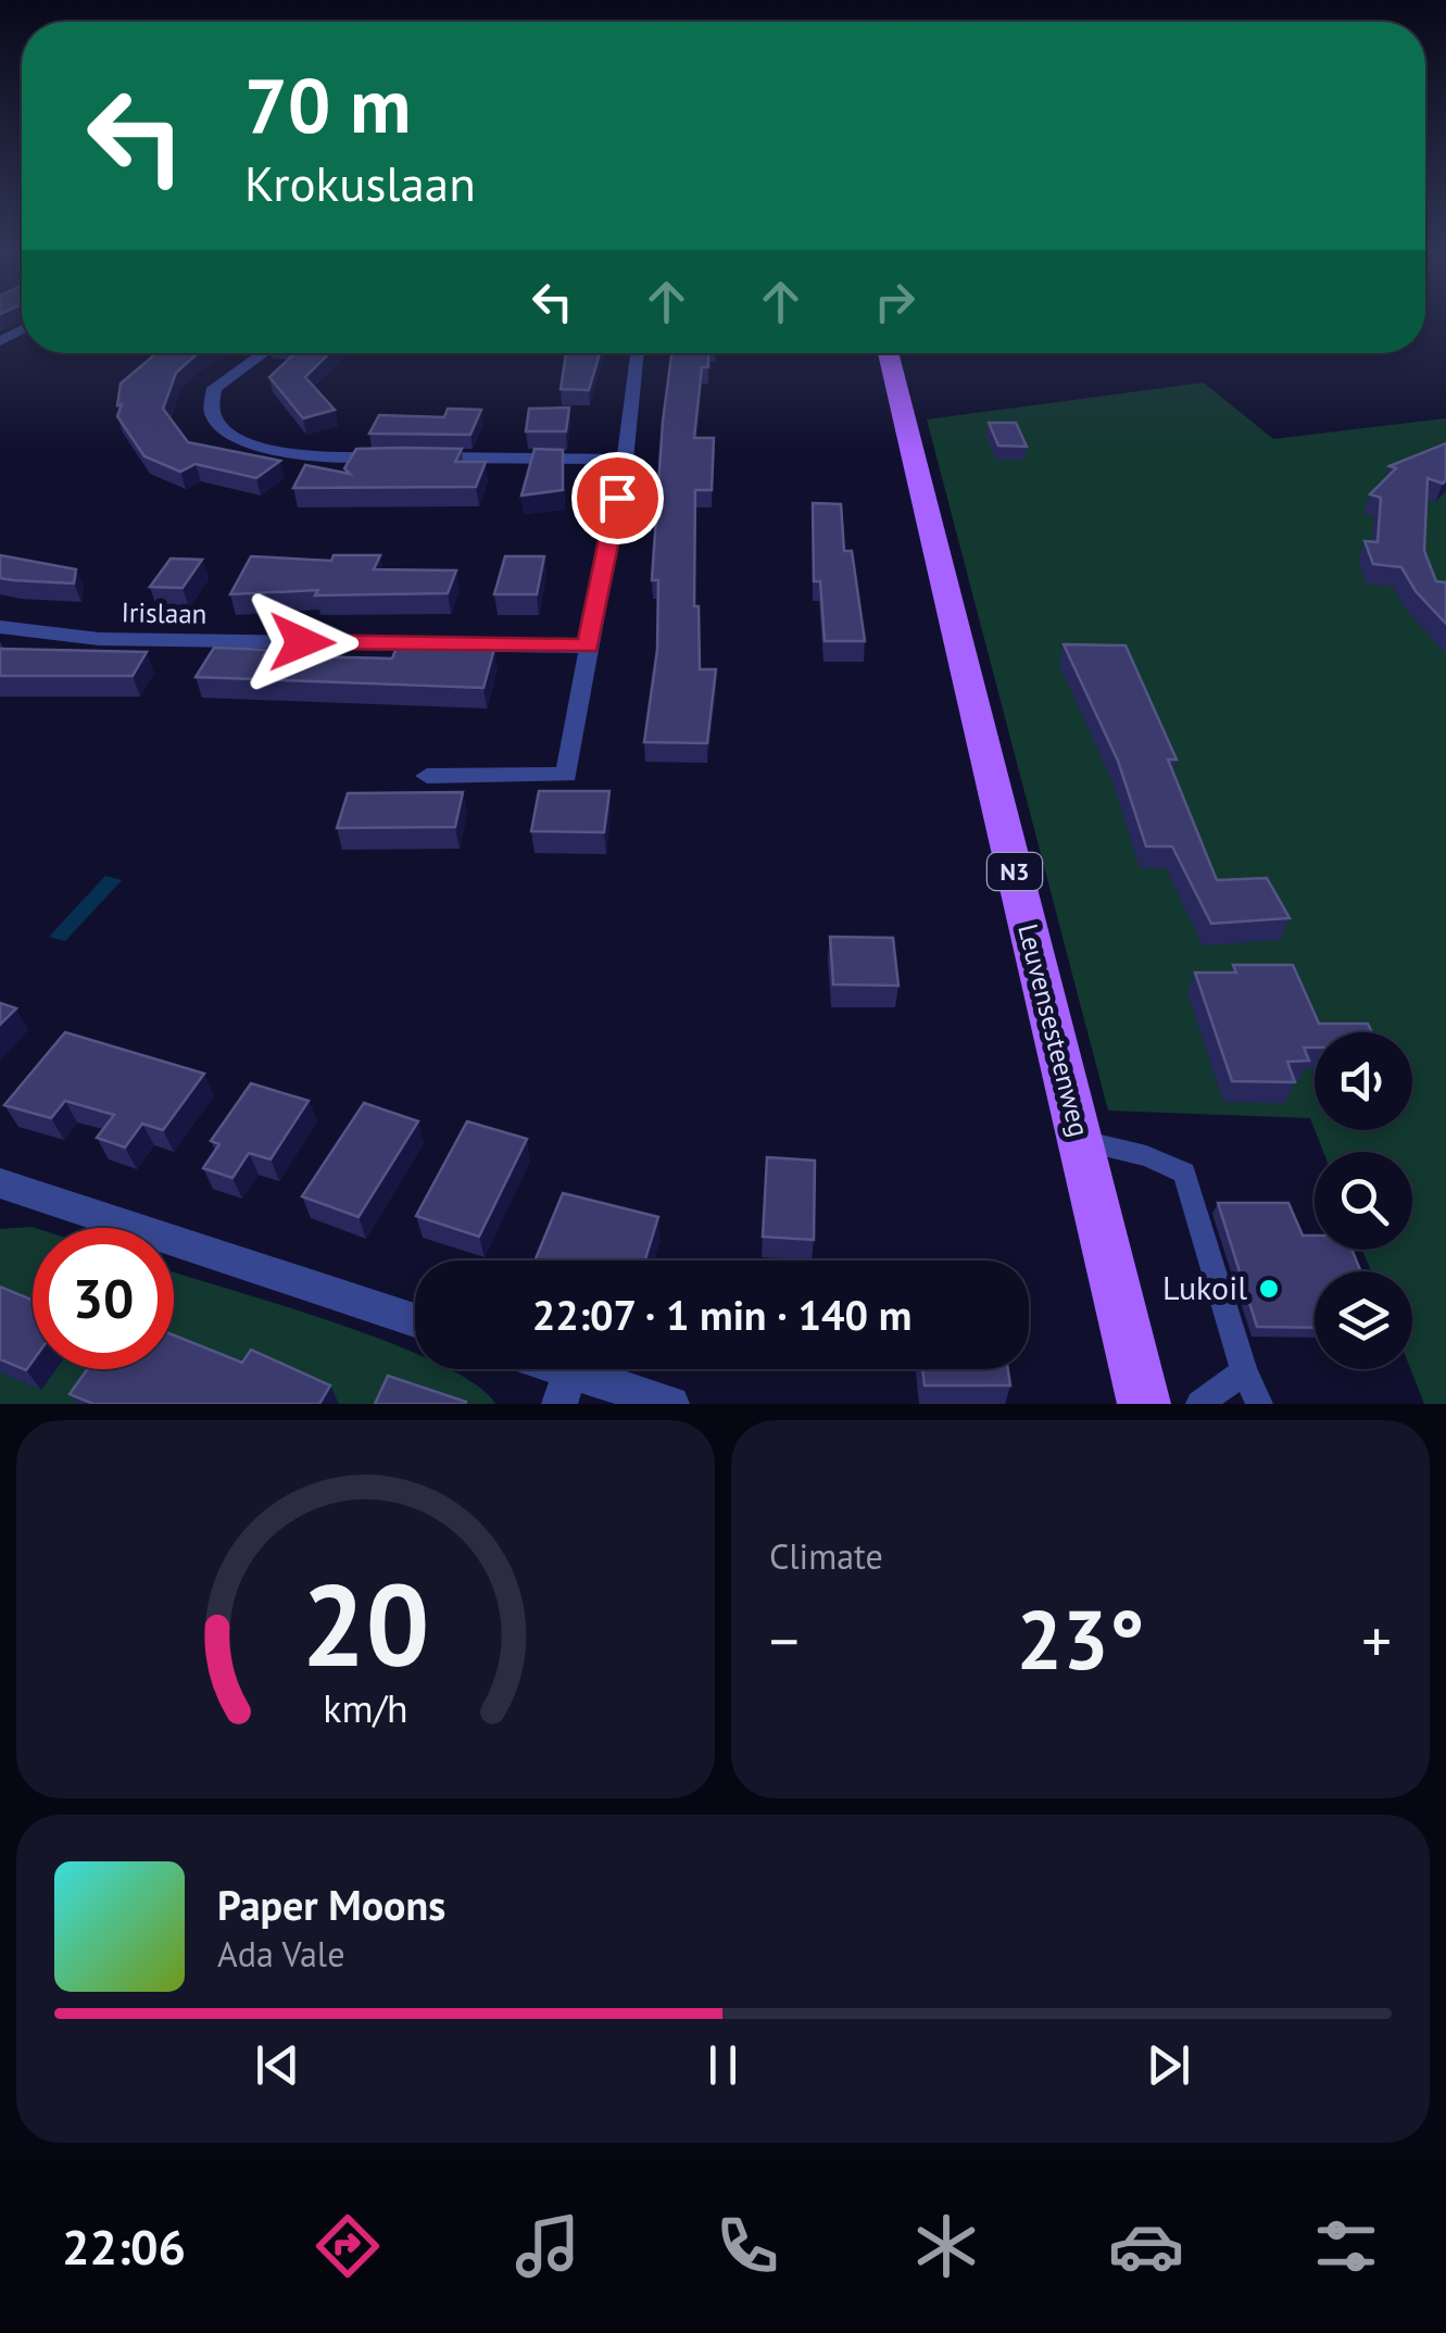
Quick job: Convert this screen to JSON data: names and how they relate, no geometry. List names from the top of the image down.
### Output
{
  "streets": {
    "main road": ["N3", "Leuvensesteenweg"],
    "street": ["Irislaan"]
  },
  "places": ["Lukoil"],
  "page": {
    "turn": ["70 m", "Krokuslaan"],
    "limit": "30",
    "trip": "22:07 · 1 min · 140 m",
    "tile": "Climate",
    "heat": ["−", "23°", "+"],
    "song": ["Paper Moons", "Ada Vale"],
    "tabs": "22:06",
    "gauge": ["20", "km/h"]
  }
}
